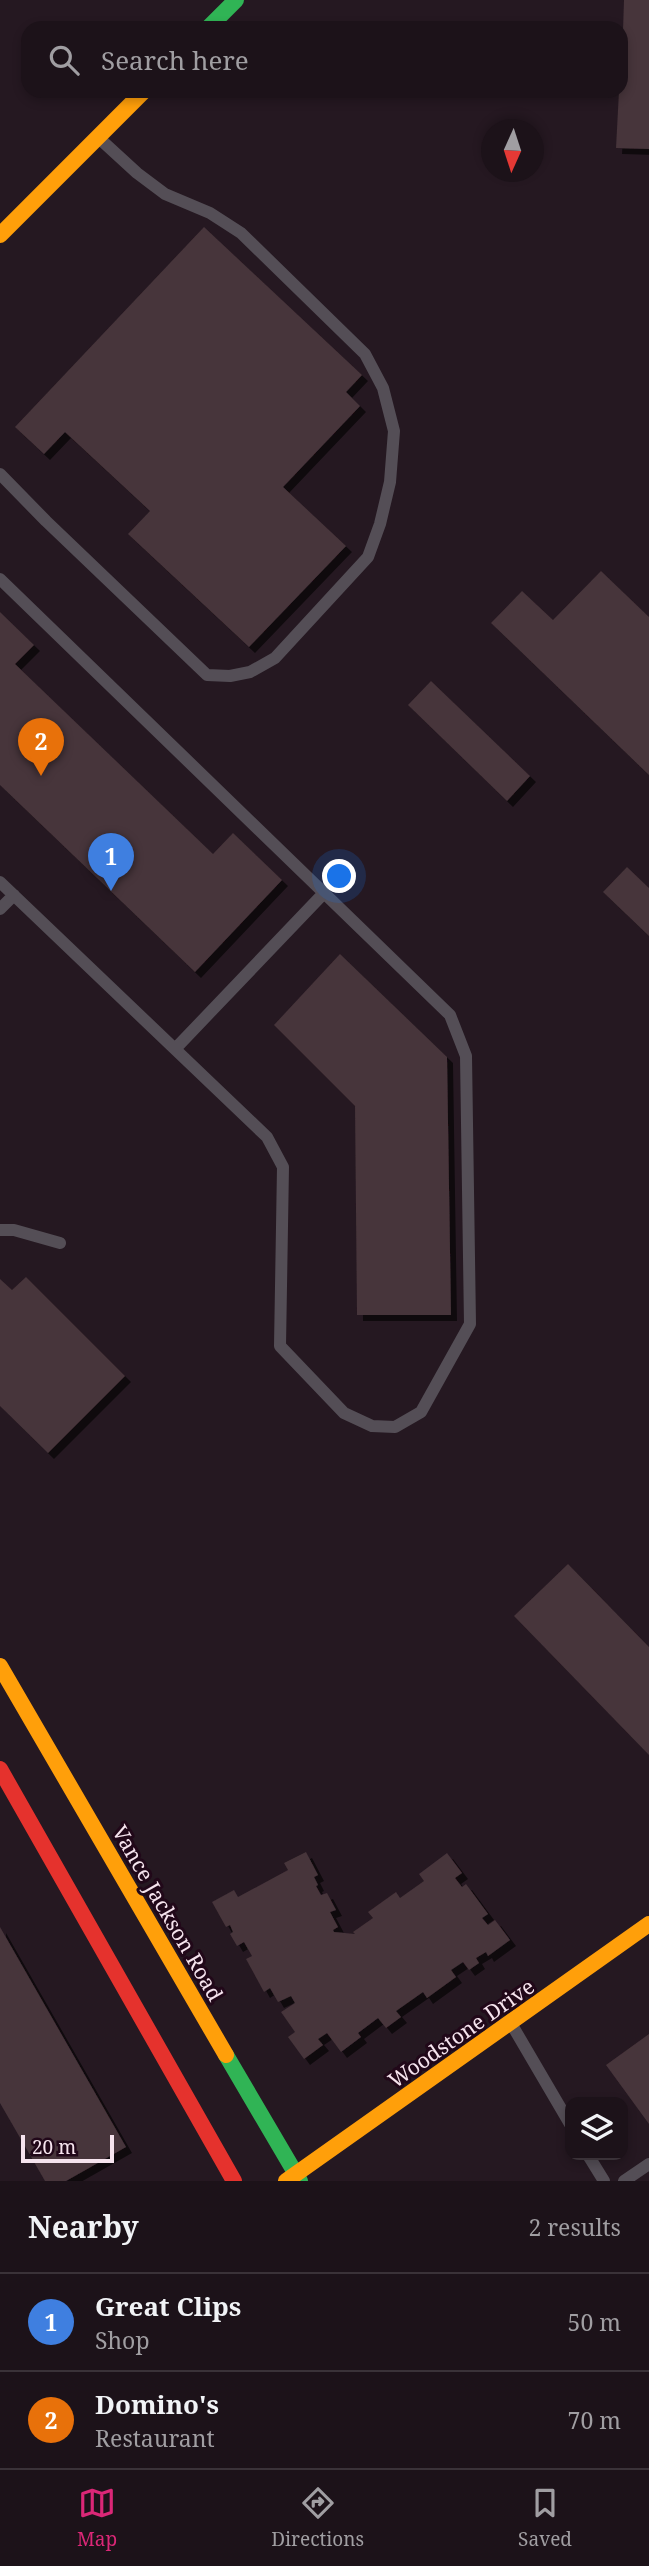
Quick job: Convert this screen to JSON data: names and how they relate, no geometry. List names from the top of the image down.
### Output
{
  "streets": {
    "main road": ["Vance Jackson Road", "Woodstone Drive"]
  },
  "crossings": [
    ["Vance Jackson Road", "Woodstone Drive"]
  ],
  "scale_bar": "20 m",
  "north": "bottom",
  "page": {
    "search": "Search here",
    "pins": ["2", "1"],
    "scale": "20 m",
    "heading": ["Nearby", "2 results"],
    "list": [
      {
        "mark": "1",
        "name": "Great Clips",
        "note": "Shop",
        "value": "50 m"
      },
      {
        "mark": "2",
        "name": "Domino's",
        "note": "Restaurant",
        "value": "70 m"
      }
    ],
    "nav": ["Map", "Directions", "Saved"]
  }
}
